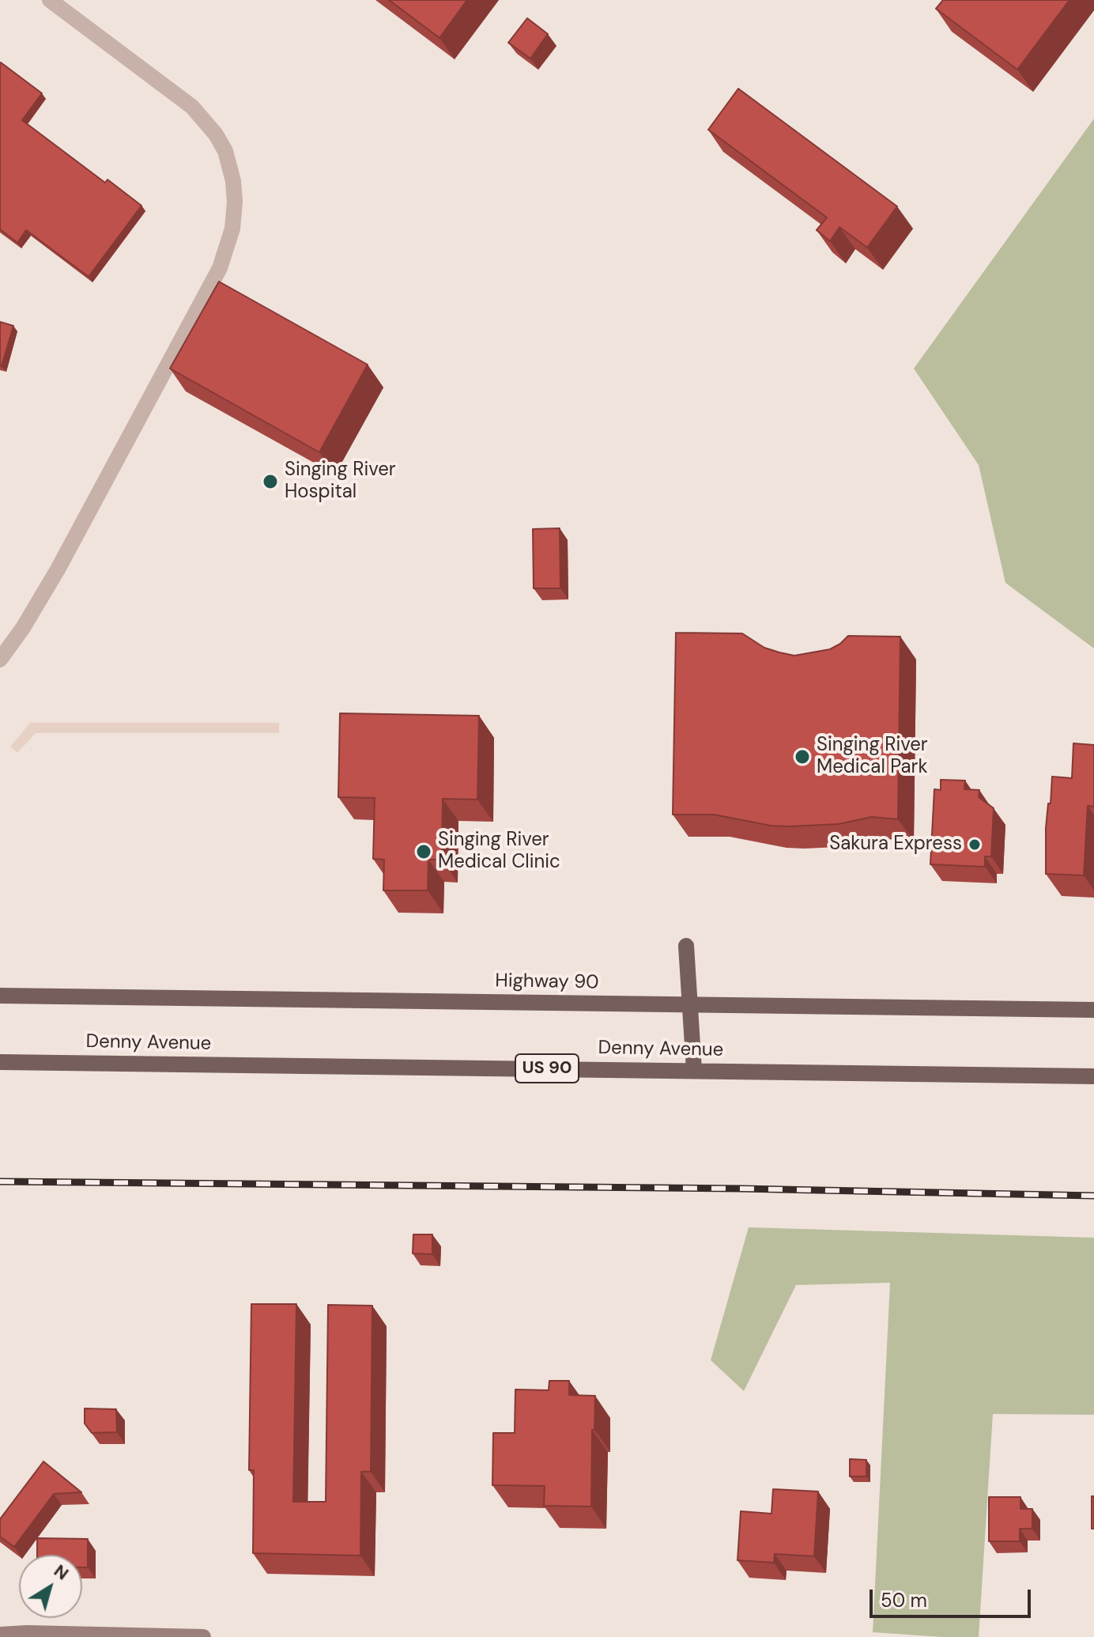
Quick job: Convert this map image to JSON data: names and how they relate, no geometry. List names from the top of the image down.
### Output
{
  "streets": {
    "main road": ["Highway 90", "Denny Avenue", "US 90"]
  },
  "places": [
    "Singing River Hospital",
    "Singing River Medical Park",
    "Sakura Express",
    "Singing River Medical Clinic"
  ],
  "scale_bar": "50 m",
  "north": "top right"
}
